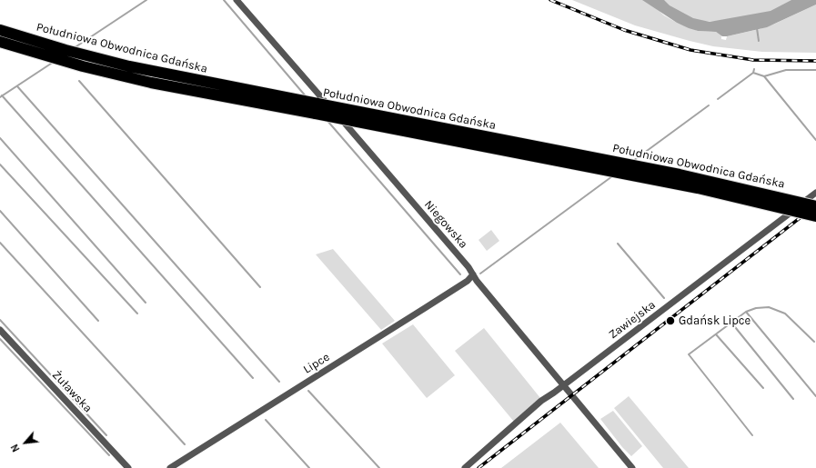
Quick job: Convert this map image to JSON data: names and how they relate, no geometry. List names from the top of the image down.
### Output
{
  "streets": {
    "highway": ["Południowa Obwodnica Gdańska"],
    "street": [
      "Niegowska",
      "Zawiejska",
      "Lipce",
      "Żuławska"
    ]
  },
  "crossings": [
    ["Niegowska", "Zawiejska"],
    ["Niegowska", "Lipce"]
  ],
  "places": ["Gdańsk Lipce"],
  "north": "bottom left"
}
